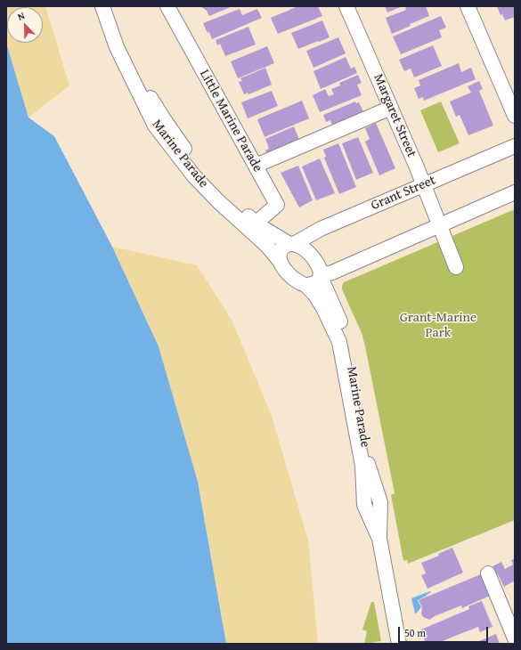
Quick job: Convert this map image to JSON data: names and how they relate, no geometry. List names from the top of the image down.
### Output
{
  "streets": {
    "street": [
      "Margaret Street",
      "Little Marine Parade",
      "Marine Parade",
      "Grant Street"
    ]
  },
  "crossings": [
    ["Margaret Street", "Grant Street"],
    ["Little Marine Parade", "Marine Parade"],
    ["Marine Parade", "Grant Street"]
  ],
  "parks": ["Grant-Marine Park"],
  "scale_bar": "50 m",
  "north": "top left"
}
